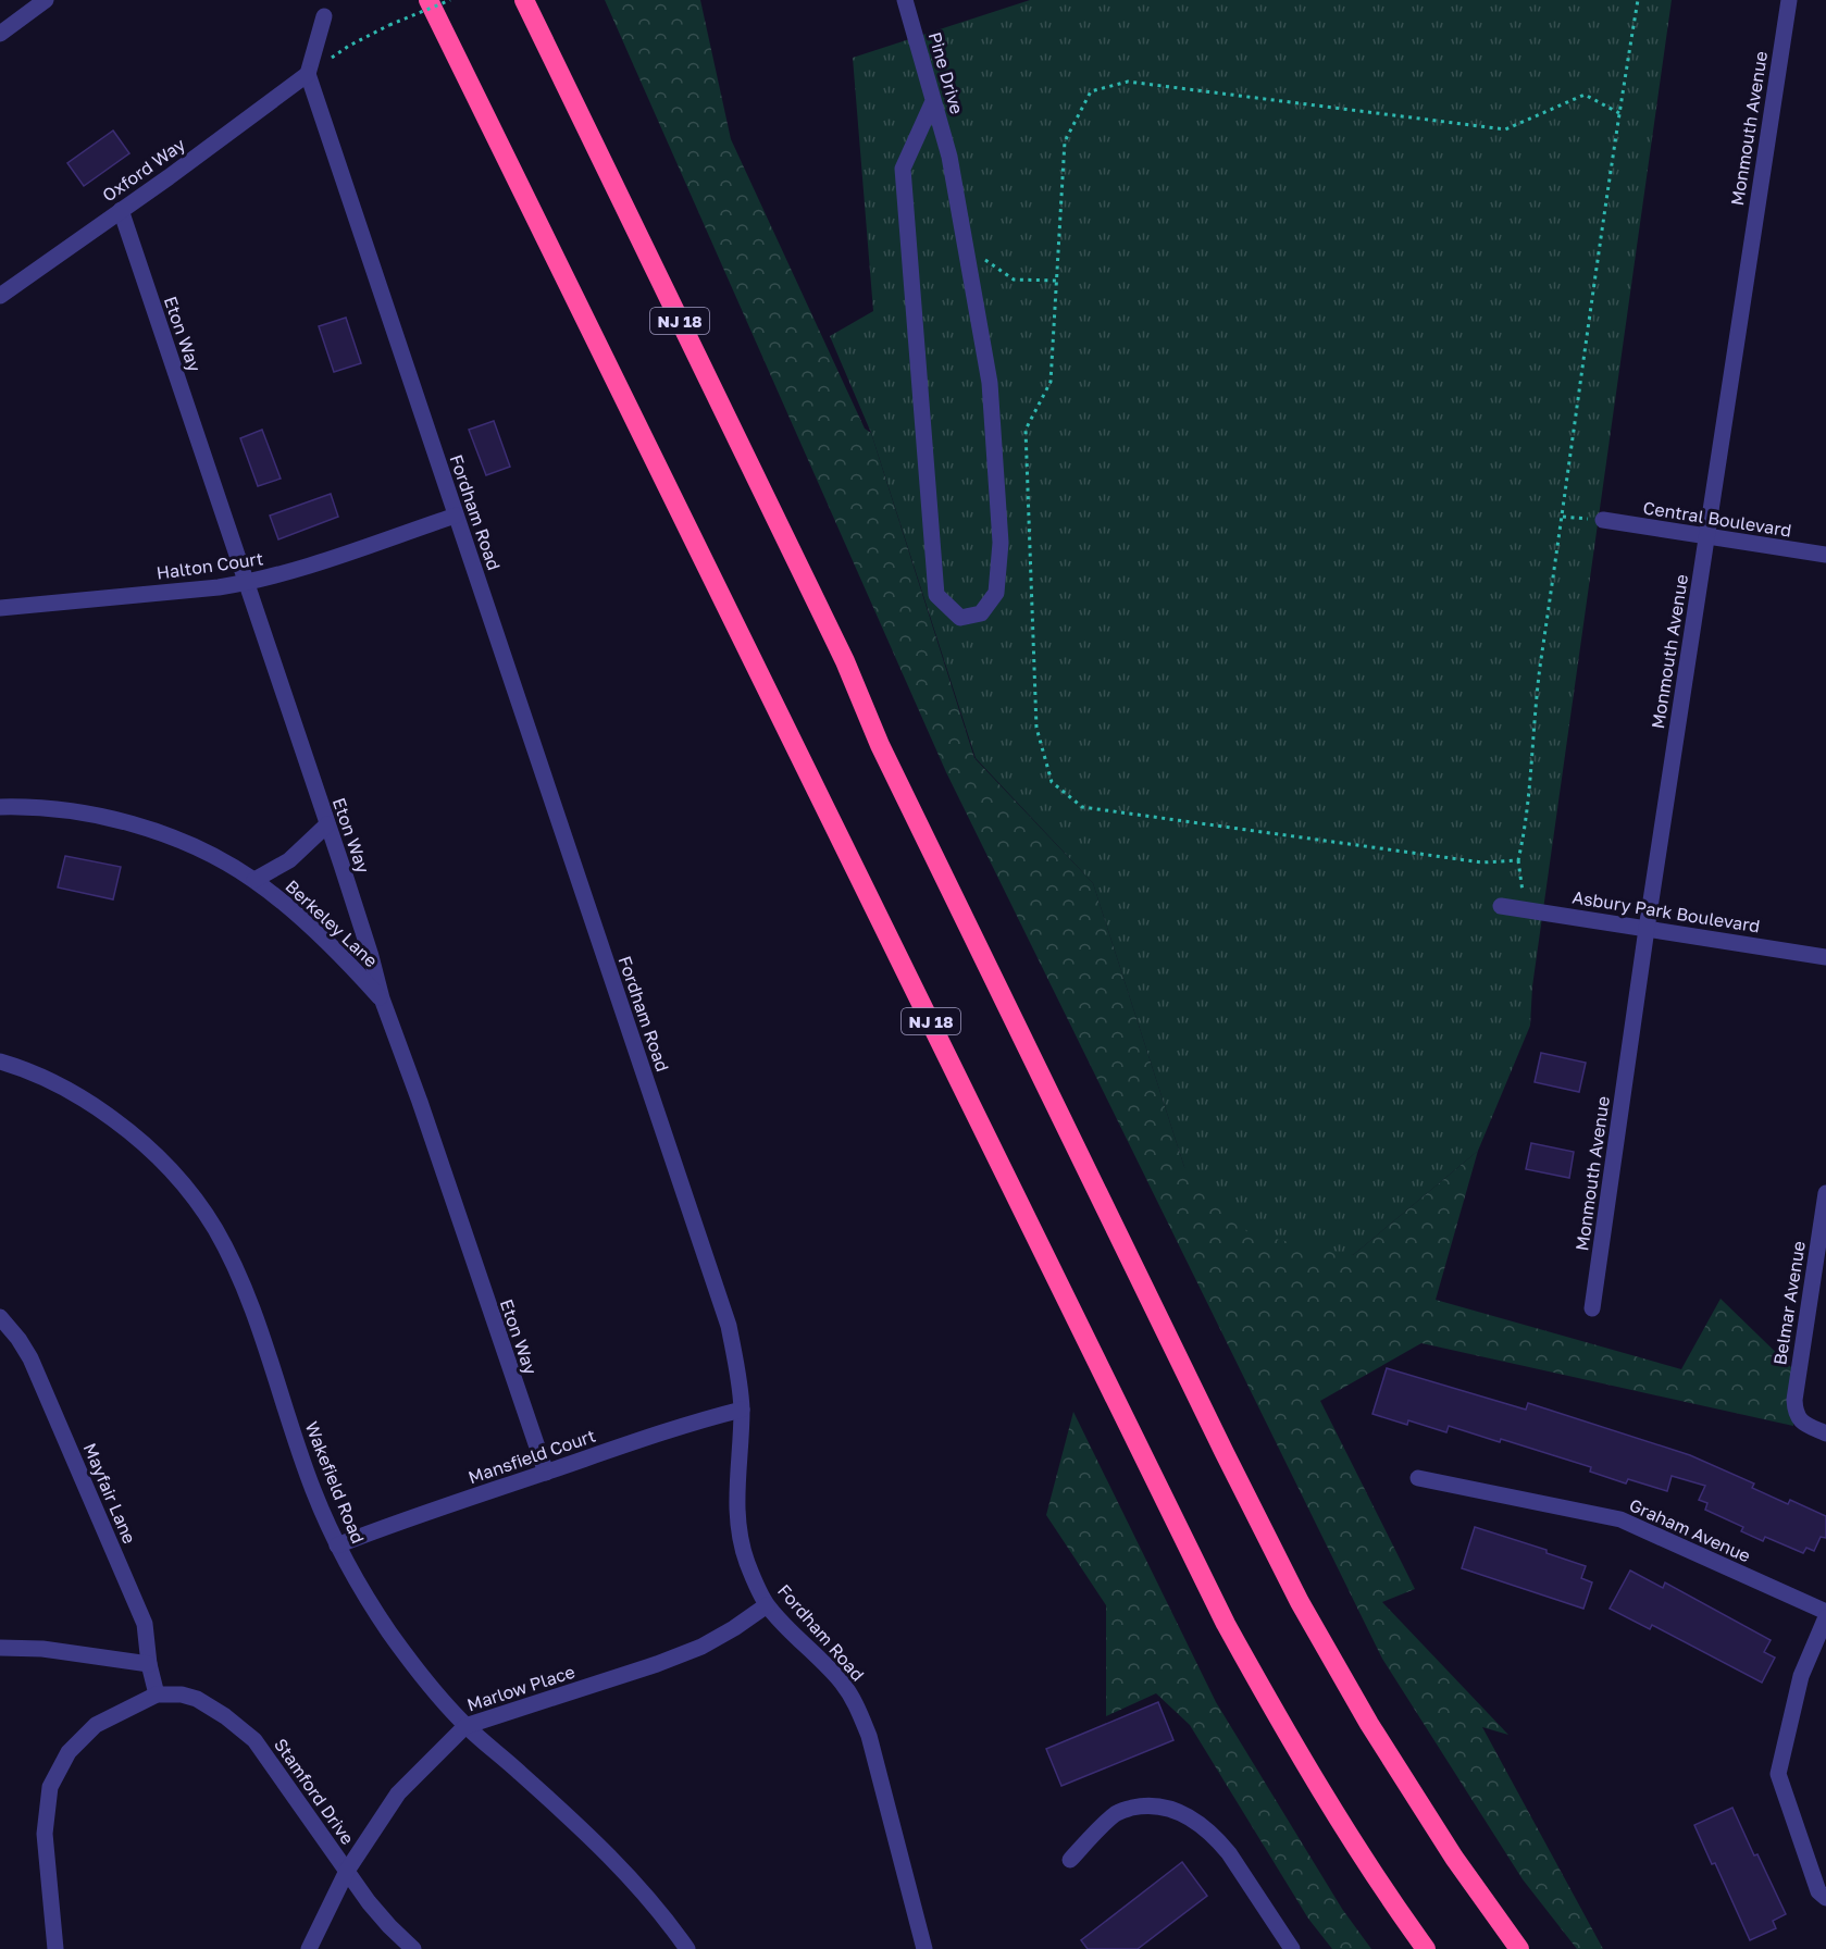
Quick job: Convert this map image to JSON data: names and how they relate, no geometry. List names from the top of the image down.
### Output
{
  "streets": {
    "highway": ["NJ 18"],
    "street": [
      "Pine Drive",
      "Monmouth Avenue",
      "Oxford Way",
      "Eton Way",
      "Fordham Road",
      "Central Boulevard",
      "Halton Court",
      "Asbury Park Boulevard",
      "Berkeley Lane",
      "Belmar Avenue",
      "Mansfield Court",
      "Wakefield Road",
      "Mayfair Lane",
      "Graham Avenue",
      "Marlow Place",
      "Stamford Drive"
    ]
  },
  "crossings": [
    ["Monmouth Avenue", "Central Boulevard"],
    ["Monmouth Avenue", "Asbury Park Boulevard"],
    ["Oxford Way", "Eton Way"],
    ["Oxford Way", "Fordham Road"],
    ["Eton Way", "Halton Court"],
    ["Eton Way", "Berkeley Lane"],
    ["Eton Way", "Mansfield Court"],
    ["Fordham Road", "Halton Court"],
    ["Fordham Road", "Mansfield Court"],
    ["Fordham Road", "Marlow Place"],
    ["Mansfield Court", "Wakefield Road"],
    ["Wakefield Road", "Marlow Place"],
    ["Mayfair Lane", "Stamford Drive"],
    ["Marlow Place", "Stamford Drive"]
  ]
}
